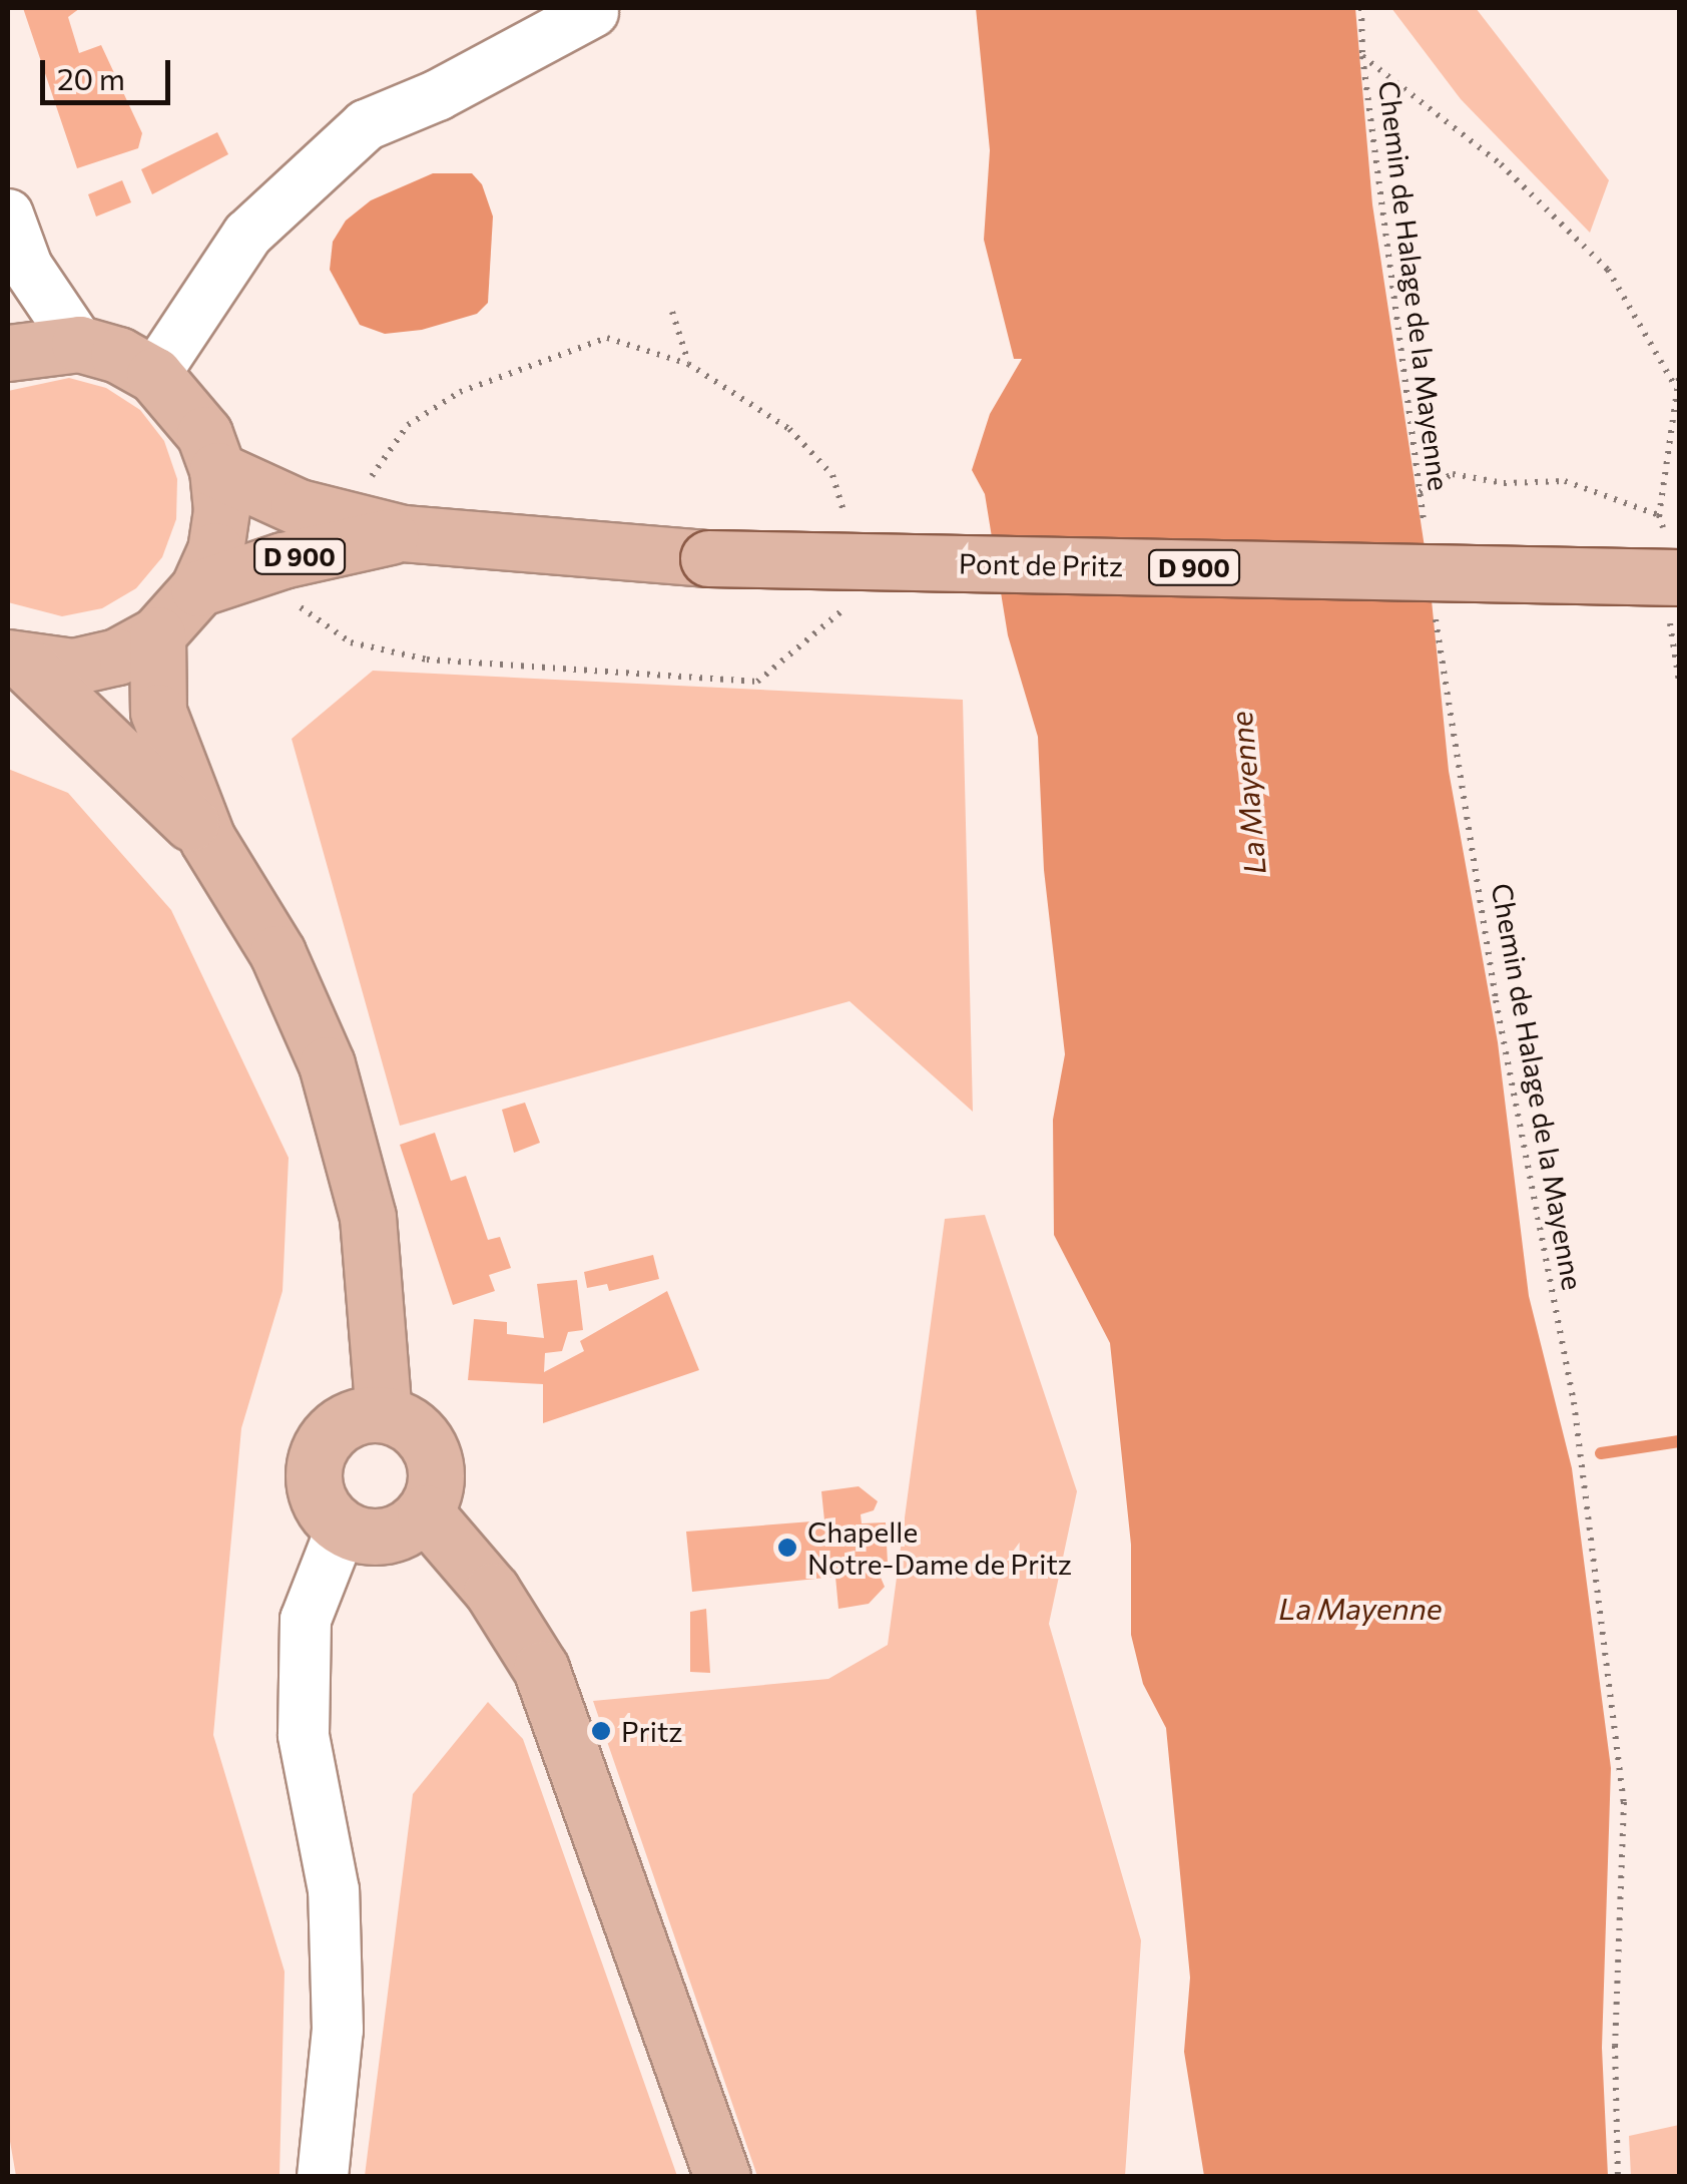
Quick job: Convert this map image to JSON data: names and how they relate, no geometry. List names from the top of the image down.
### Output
{
  "streets": {
    "main road": ["D 900", "Pont de Pritz"],
    "path": ["Chemin de Halage de la Mayenne"]
  },
  "water": ["La Mayenne"],
  "places": ["Chapelle Notre-Dame de Pritz", "Pritz"],
  "scale_bar": "20 m"
}
